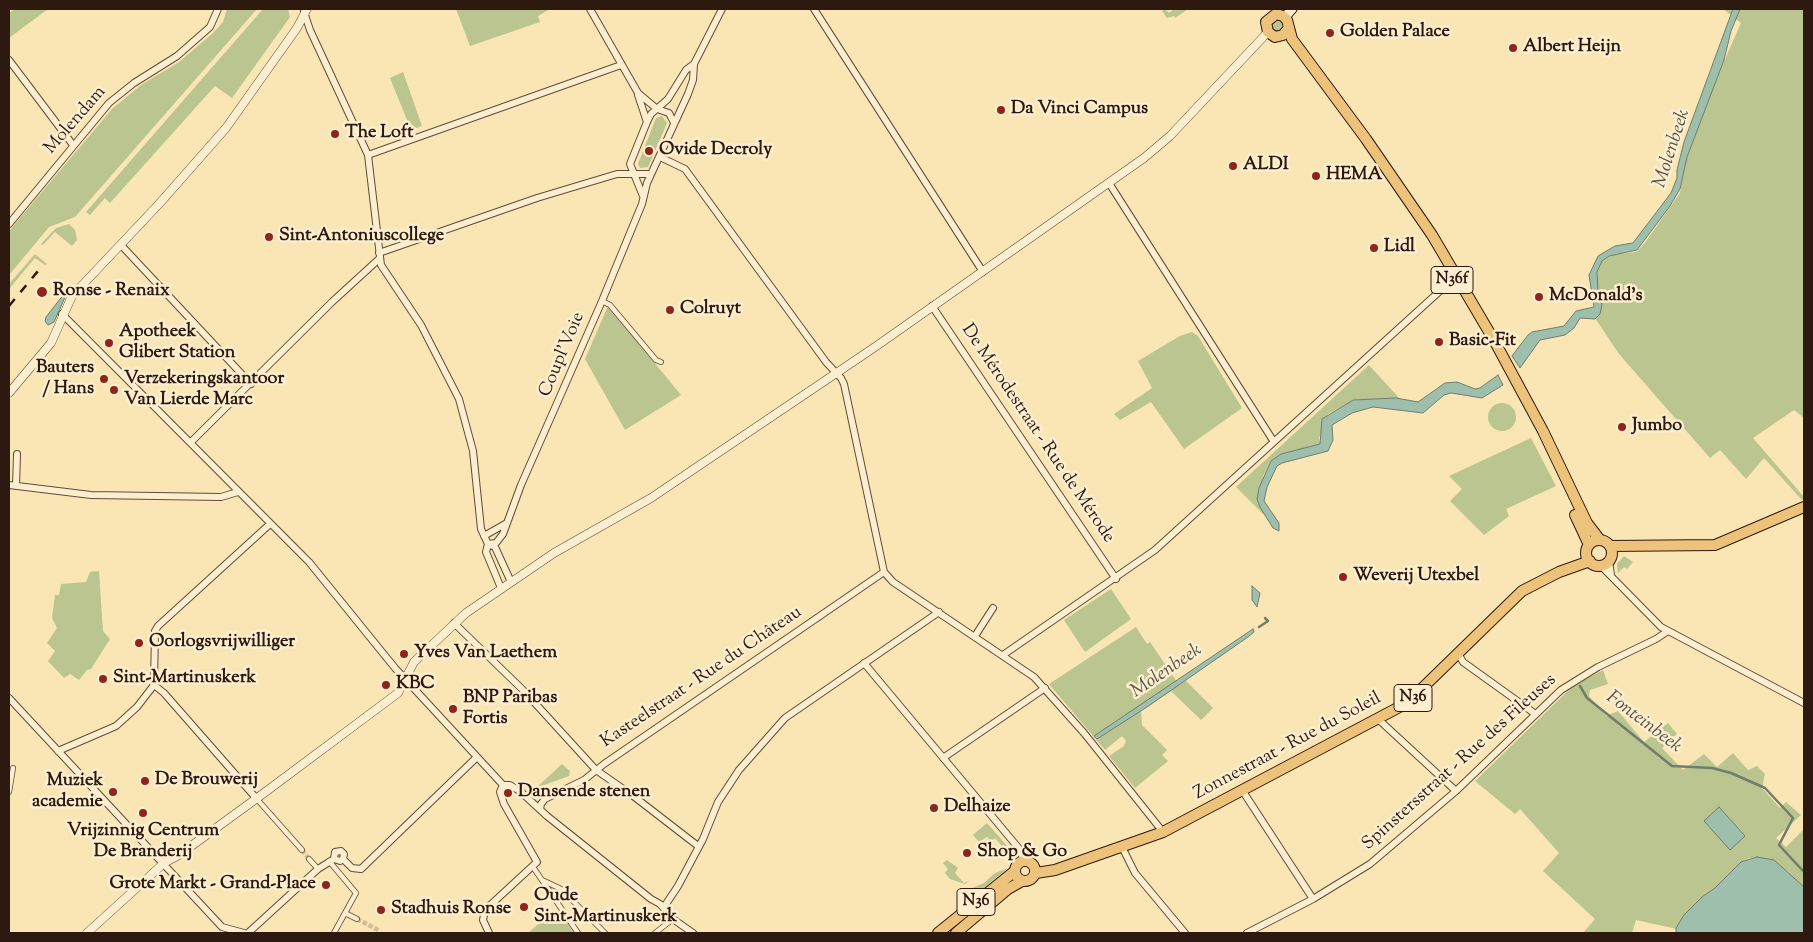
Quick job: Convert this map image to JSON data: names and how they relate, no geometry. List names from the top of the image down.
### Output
{
  "streets": {
    "main road": ["N36f", "N36", "Zonnestraat - Rue du Soleil"],
    "street": [
      "Molendam",
      "Coupl'Voie",
      "De Mérodestraat - Rue de Mérode",
      "Kasteelstraat - Rue du Château",
      "Spinstersstraat - Rue des Fileuses"
    ]
  },
  "crossings": [
    ["N36f", "N36"],
    ["N36f", "Zonnestraat - Rue du Soleil"],
    ["N36", "Zonnestraat - Rue du Soleil"]
  ],
  "water": ["Molenbeek", "Fonteinbeek"],
  "places": [
    "Golden Palace",
    "Albert Heijn",
    "Da Vinci Campus",
    "The Loft",
    "Ovide Decroly",
    "ALDI",
    "HEMA",
    "Sint-Antoniuscollege",
    "Lidl",
    "Ronse - Renaix",
    "McDonald's",
    "Colruyt",
    "Basic-Fit",
    "Apotheek Glibert Station",
    "Bauters / Hans",
    "Verzekeringskantoor Van Lierde Marc",
    "Jumbo",
    "Weverij Utexbel",
    "Oorlogsvrijwilliger",
    "Yves Van Laethem",
    "Sint-Martinuskerk",
    "KBC",
    "BNP Paribas Fortis",
    "De Brouwerij",
    "Muziek academie",
    "Dansende stenen",
    "Delhaize",
    "Vrijzinnig Centrum De Branderij",
    "Shop & Go",
    "Grote Markt - Grand-Place",
    "Oude Sint-Martinuskerk",
    "Stadhuis Ronse"
  ]
}
